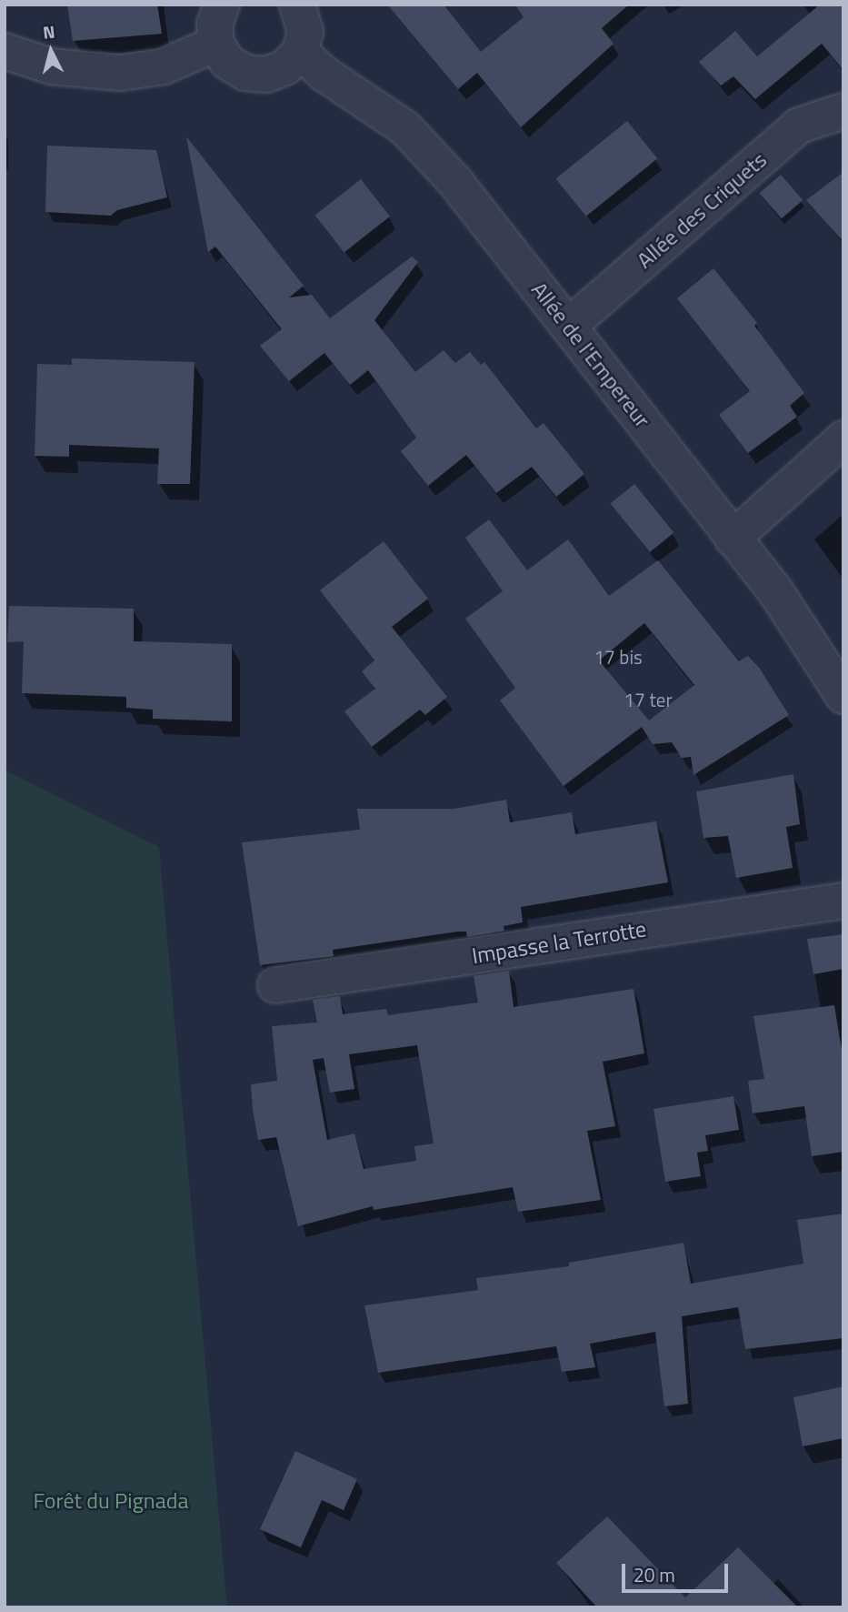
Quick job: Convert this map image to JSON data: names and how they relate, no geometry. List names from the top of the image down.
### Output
{
  "streets": {
    "street": ["Allée des Criquets", "Allée de l'Empereur", "Impasse la Terrotte"]
  },
  "crossings": [
    ["Allée des Criquets", "Allée de l'Empereur"]
  ],
  "parks": ["Forêt du Pignada"],
  "house_numbers": ["17 bis", "17 ter"],
  "scale_bar": "20 m",
  "north": "top"
}
